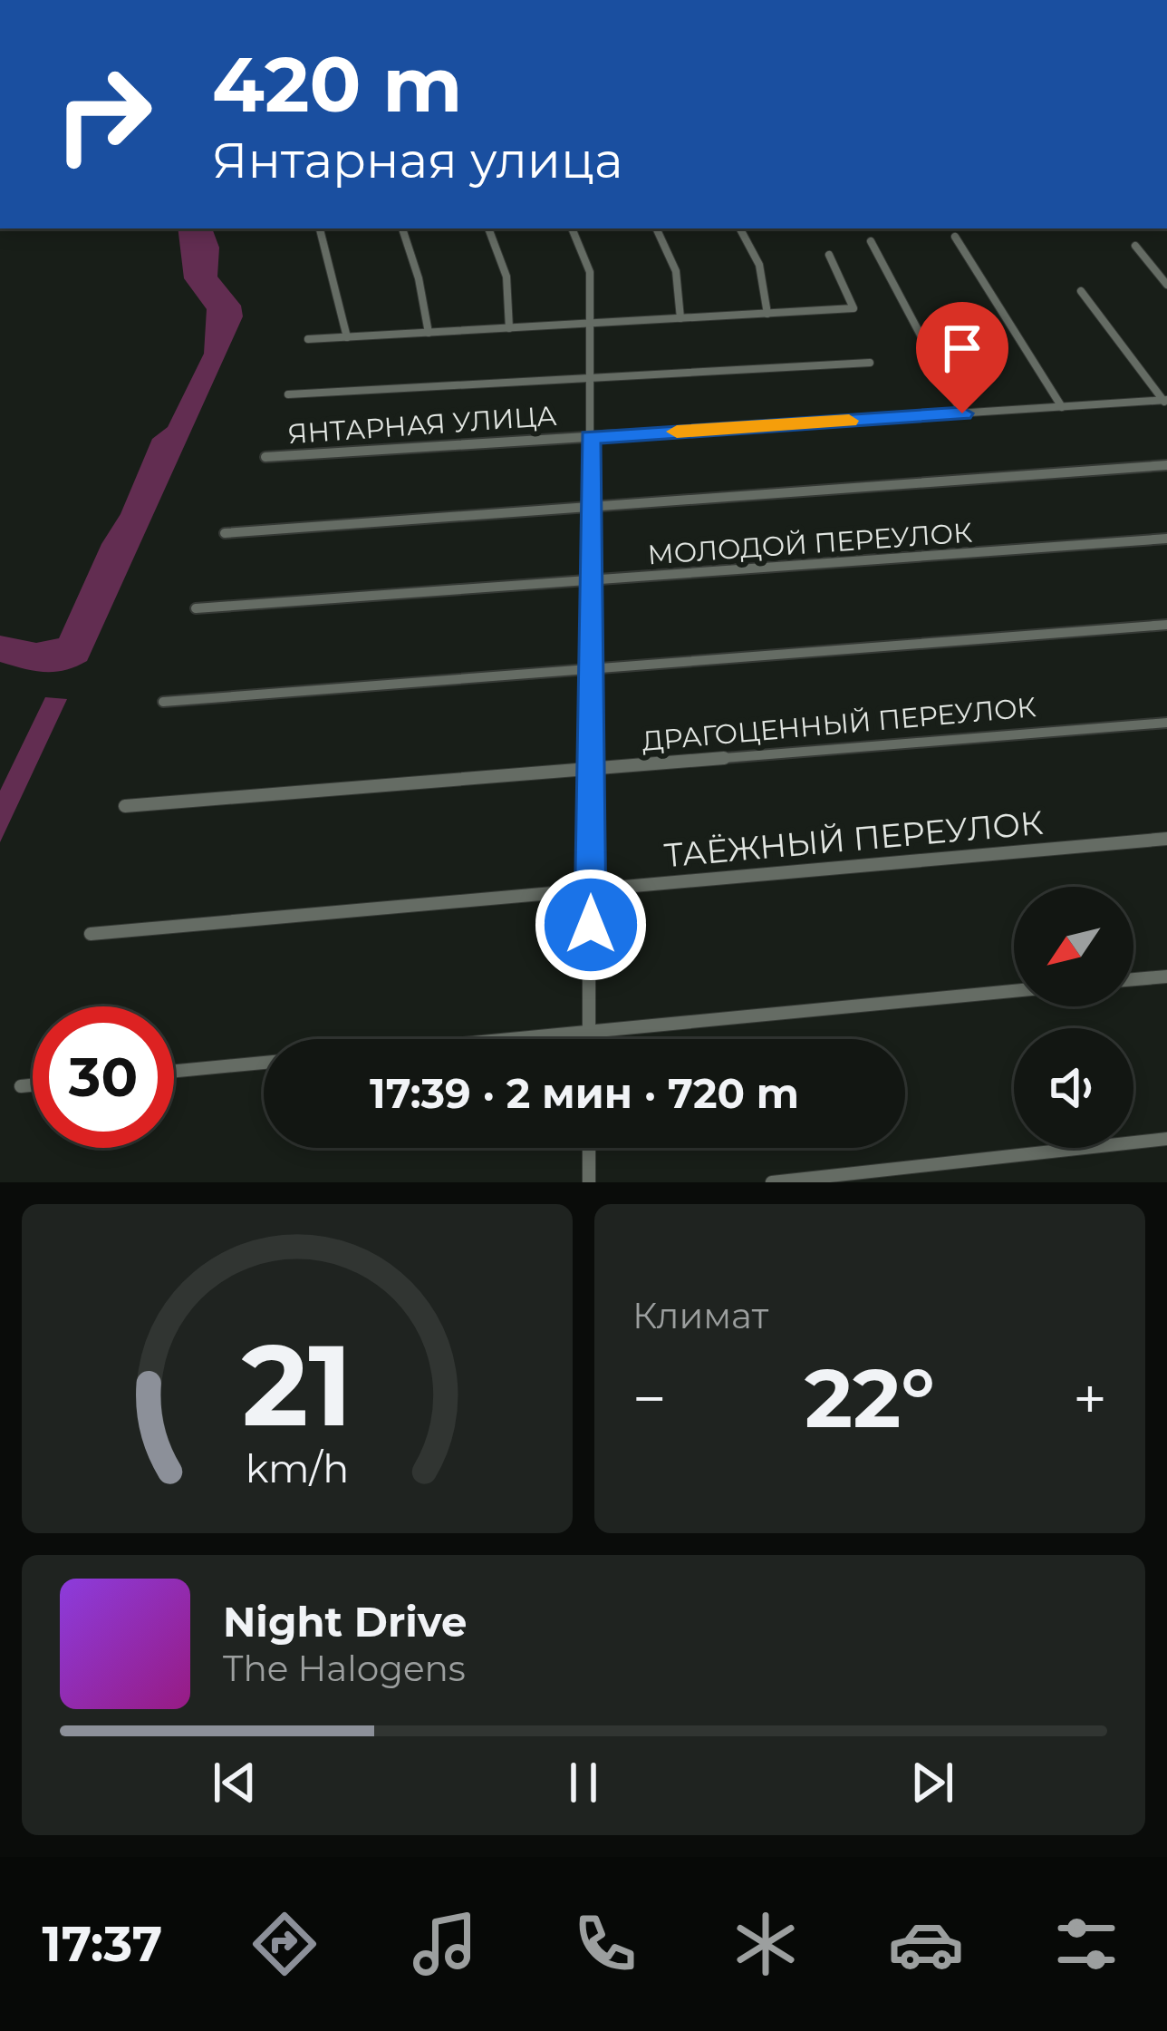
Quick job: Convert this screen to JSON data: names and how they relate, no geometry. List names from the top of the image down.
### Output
{
  "streets": {
    "street": [
      "ЯНТАРНАЯ УЛИЦА",
      "МОЛОДОЙ ПЕРЕУЛОК",
      "ДРАГОЦЕННЫЙ ПЕРЕУЛОК",
      "ТАЁЖНЫЙ ПЕРЕУЛОК"
    ]
  },
  "north": "bottom left",
  "page": {
    "turn": ["420 m", "Янтарная улица"],
    "limit": "30",
    "trip": "17:39 · 2 мин · 720 m",
    "tile": "Климат",
    "heat": ["−", "22°", "+"],
    "song": ["Night Drive", "The Halogens"],
    "tabs": "17:37",
    "gauge": ["21", "km/h"]
  }
}
